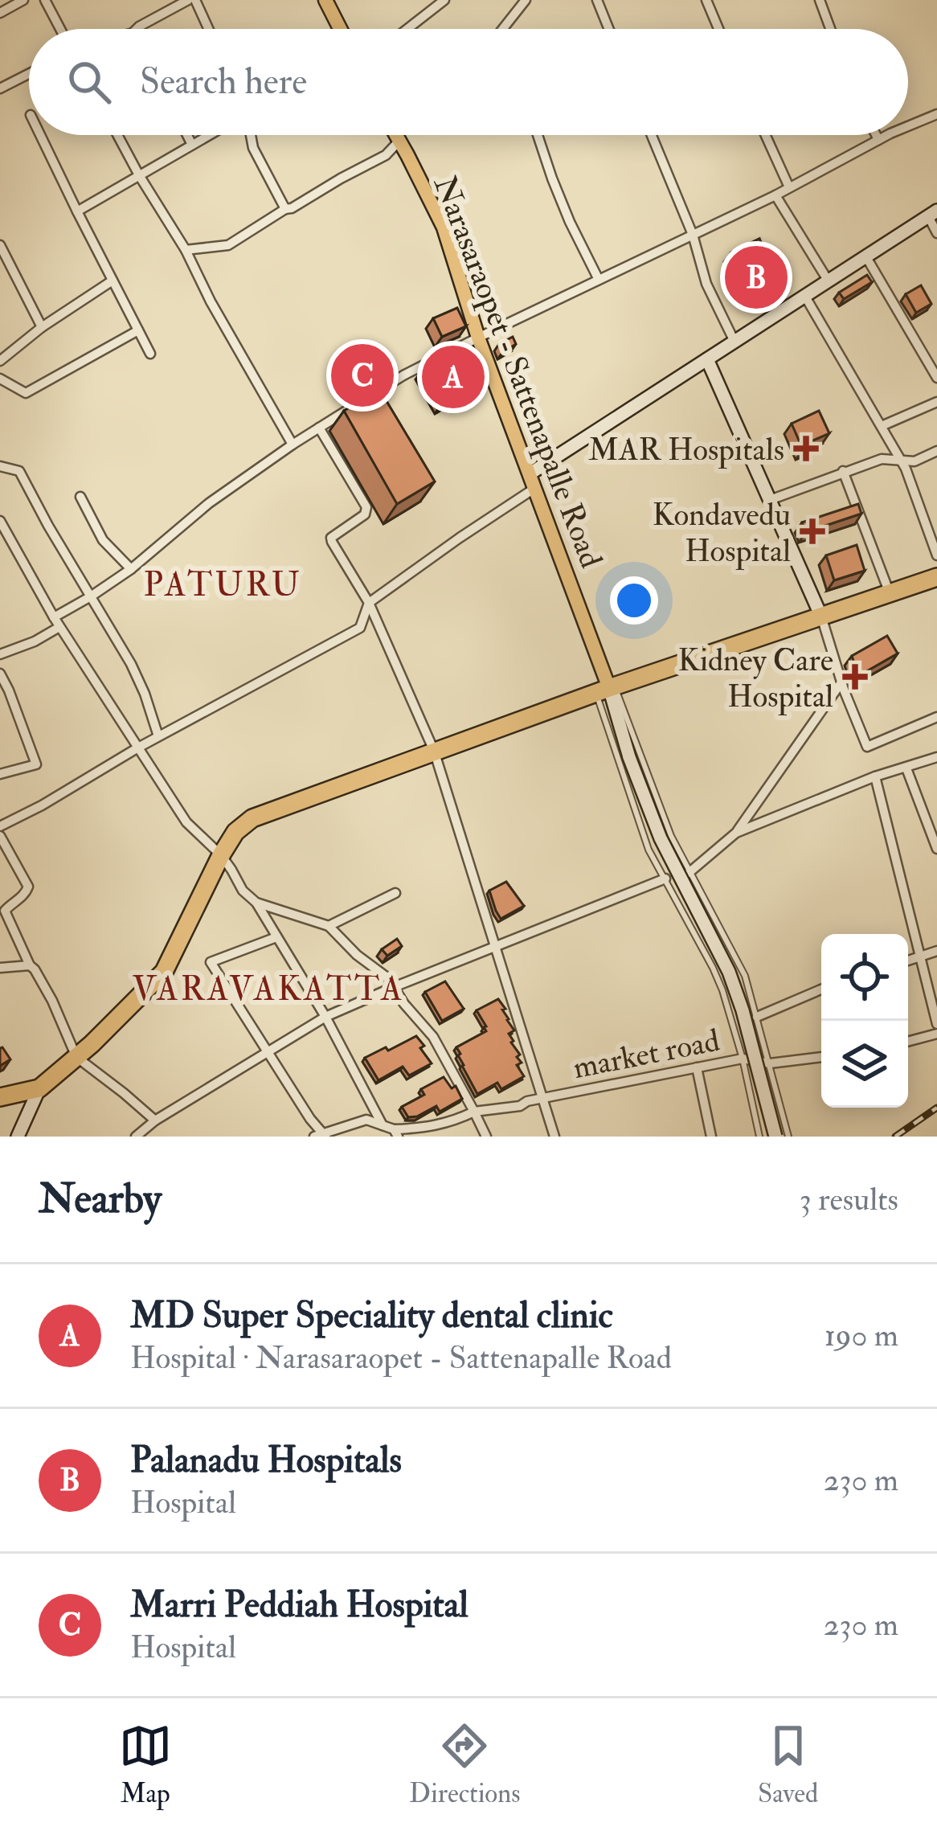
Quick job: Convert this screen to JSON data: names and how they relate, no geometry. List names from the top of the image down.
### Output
{
  "streets": {
    "main road": ["Narasaraopet - Sattenapalle Road"],
    "street": ["market road"]
  },
  "districts": ["PATURU", "VARAVAKATTA"],
  "places": {
    "health": ["MAR Hospitals", "Kondavedu Hospital", "Kidney Care Hospital"]
  },
  "page": {
    "search": "Search here",
    "pins": ["B", "C", "A"],
    "heading": ["Nearby", "3 results"],
    "list": [
      {
        "mark": "A",
        "name": "MD Super Speciality dental clinic",
        "note": "Hospital · Narasaraopet - Sattenapalle Road",
        "value": "190 m"
      },
      {
        "mark": "B",
        "name": "Palanadu Hospitals",
        "note": "Hospital",
        "value": "230 m"
      },
      {
        "mark": "C",
        "name": "Marri Peddiah Hospital",
        "note": "Hospital",
        "value": "230 m"
      }
    ],
    "nav": ["Map", "Directions", "Saved"]
  }
}
